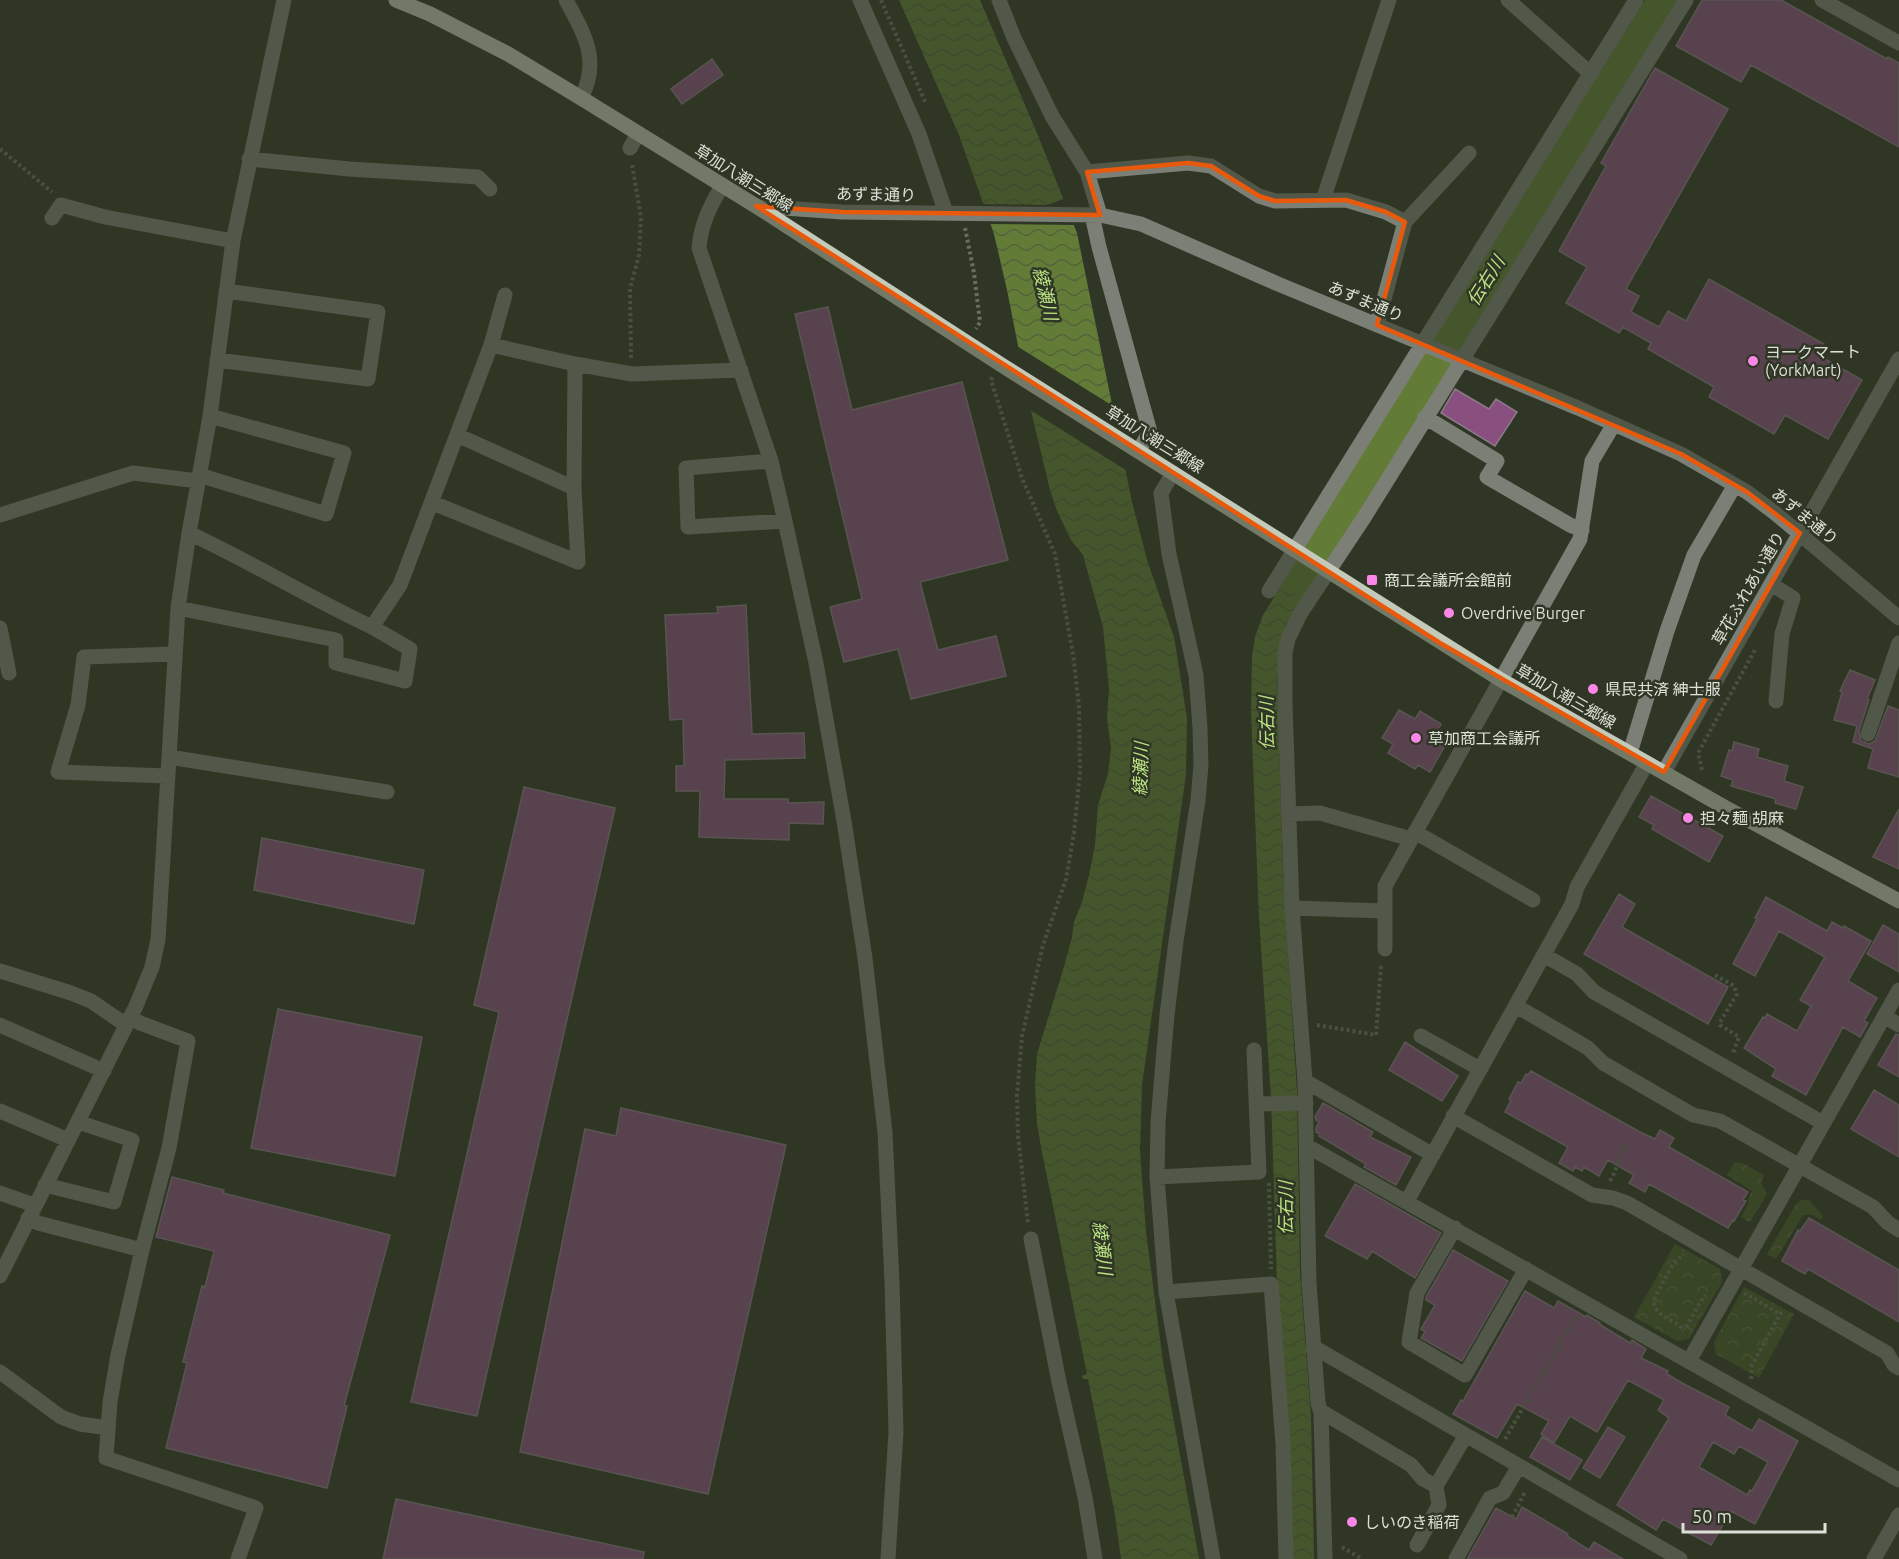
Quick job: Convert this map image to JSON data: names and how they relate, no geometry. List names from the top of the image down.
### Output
{
  "streets": {
    "main road": ["草加八潮三郷線"],
    "street": ["あずま通り", "草花ふれあい通り"]
  },
  "crossings": [
    ["草加八潮三郷線", "あずま通り"],
    ["草加八潮三郷線", "草花ふれあい通り"],
    ["あずま通り", "草花ふれあい通り"]
  ],
  "water": ["伝右川", "綾瀬川"],
  "places": {
    "other": [
      "ヨークマート (YorkMart)",
      "Overdrive Burger",
      "県民共済 紳士服",
      "草加商工会議所",
      "担々麺 胡麻",
      "しいのき稲荷"
    ],
    "transit": ["商工会議所会館前"]
  },
  "scale_bar": "50 m"
}
